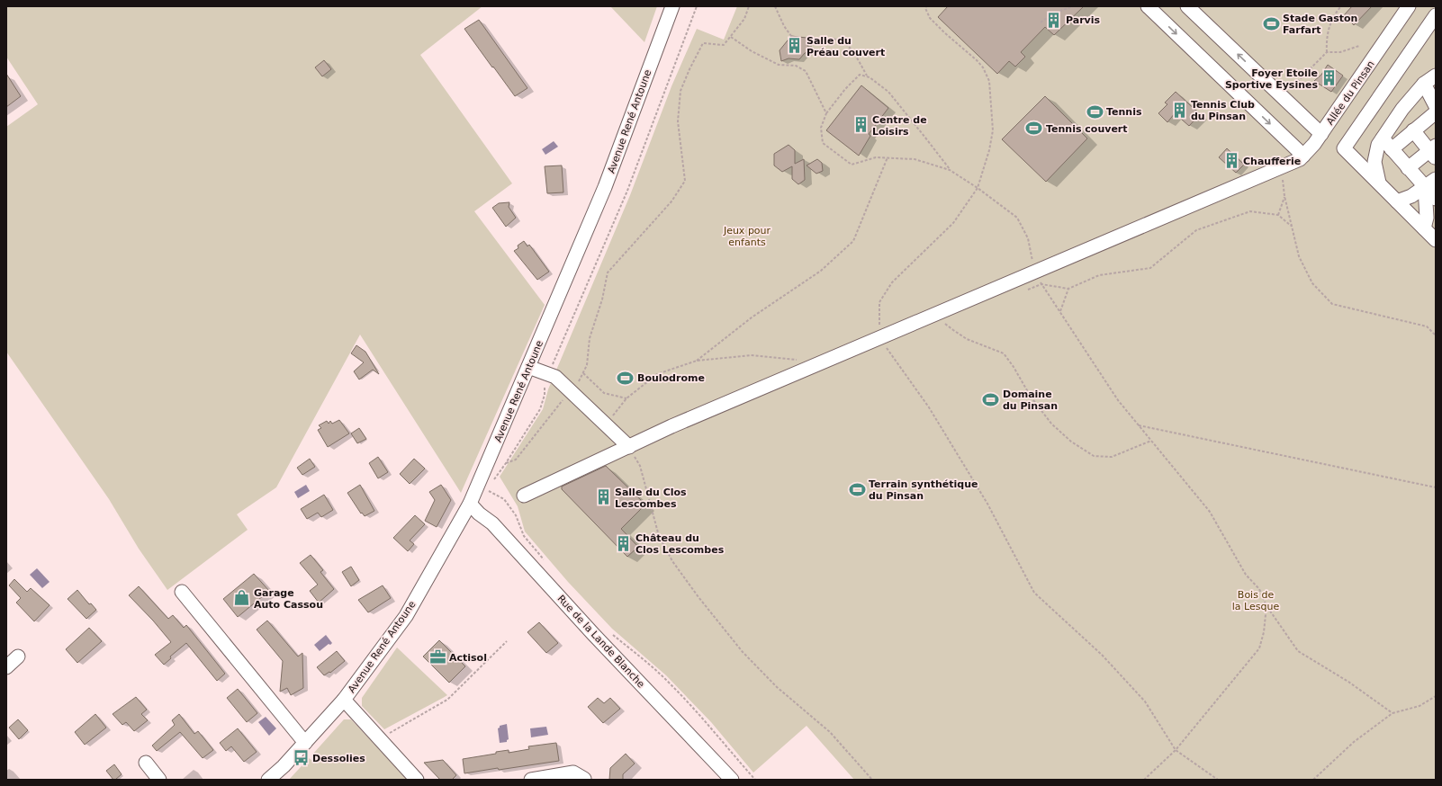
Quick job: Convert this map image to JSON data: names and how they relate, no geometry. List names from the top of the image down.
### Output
{
  "streets": {
    "street": ["Allée du Pinsan", "Avenue René Antoune", "Rue de la Lande Blanche"]
  },
  "crossings": [
    ["Avenue René Antoune", "Rue de la Lande Blanche"]
  ],
  "parks": ["Jeux pour enfants", "Bois de la Lesque"],
  "places": {
    "building": [
      "Parvis",
      "Salle du Préau couvert",
      "Foyer Etoile Sportive Eysines",
      "Tennis Club du Pinsan",
      "Centre de Loisirs",
      "Chaufferie",
      "Salle du Clos Lescombes",
      "Château du Clos Lescombes"
    ],
    "sports": [
      "Stade Gaston Farfart",
      "Tennis",
      "Tennis couvert",
      "Boulodrome",
      "Domaine du Pinsan",
      "Terrain synthétique du Pinsan"
    ],
    "shop": ["Garage Auto Cassou"],
    "office": ["Actisol"],
    "bus stop": ["Dessolies"]
  }
}
